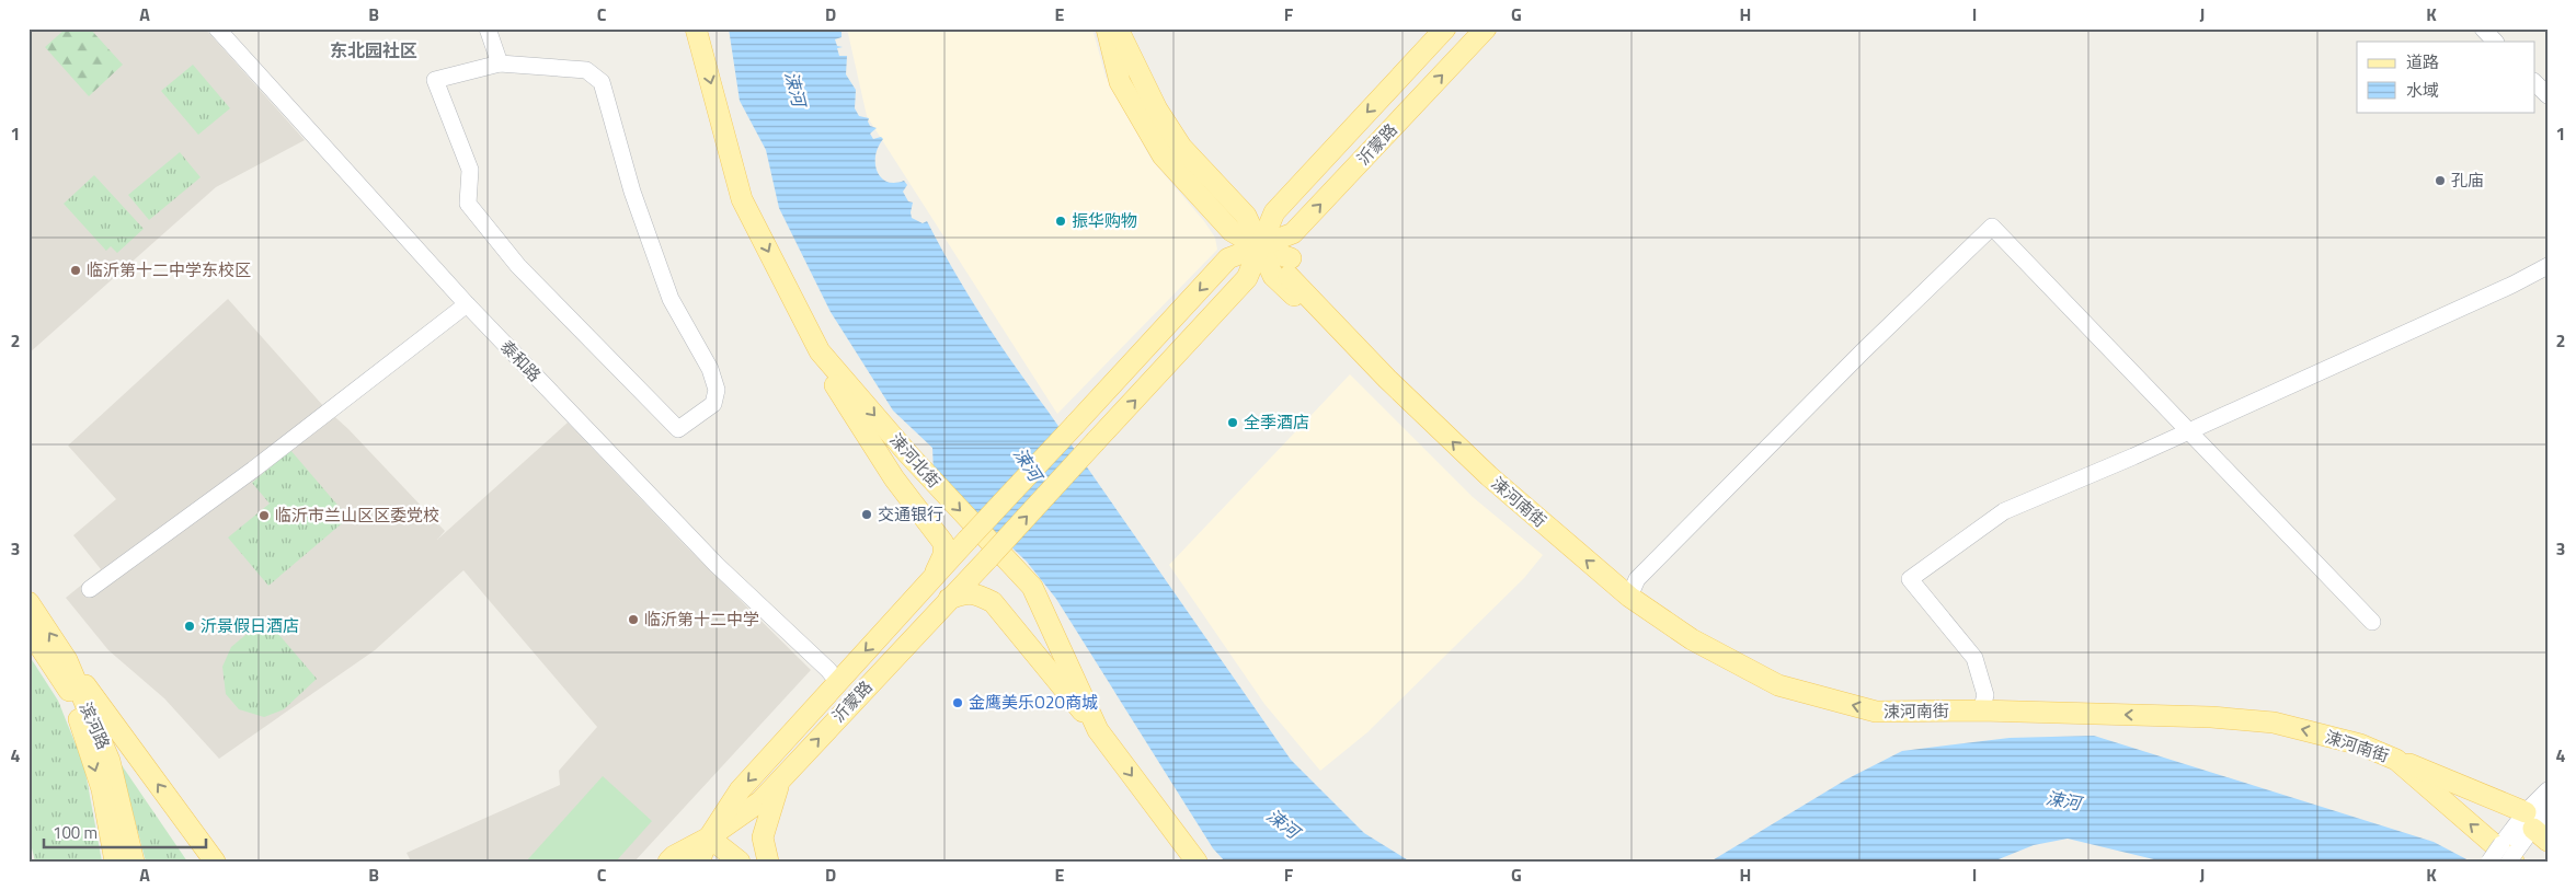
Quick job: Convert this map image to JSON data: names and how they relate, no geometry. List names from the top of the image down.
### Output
{
  "streets": {
    "main road": [
      "沂蒙路",
      "涑河北街",
      "涑河南街",
      "滨河路"
    ],
    "street": ["泰和路"]
  },
  "crossings": [
    ["沂蒙路", "泰和路"]
  ],
  "one_way": ["涑河北街", "涑河南街"],
  "districts": ["东北园社区"],
  "water": ["涑河"],
  "places": [
    "孔庙",
    "振华购物",
    "临沂第十二中学东校区",
    "全季酒店",
    "交通银行",
    "临沂市兰山区区委党校",
    "临沂第十二中学",
    "沂景假日酒店",
    "金鹰美乐O2O商城"
  ],
  "legend": ["道路", "水域"],
  "scale_bar": "100 m",
  "grid": {
    "columns": [
      "A",
      "B",
      "C",
      "D",
      "E",
      "F",
      "G",
      "H",
      "I",
      "J",
      "K"
    ],
    "rows": [
      "1",
      "2",
      "3",
      "4"
    ]
  }
}
